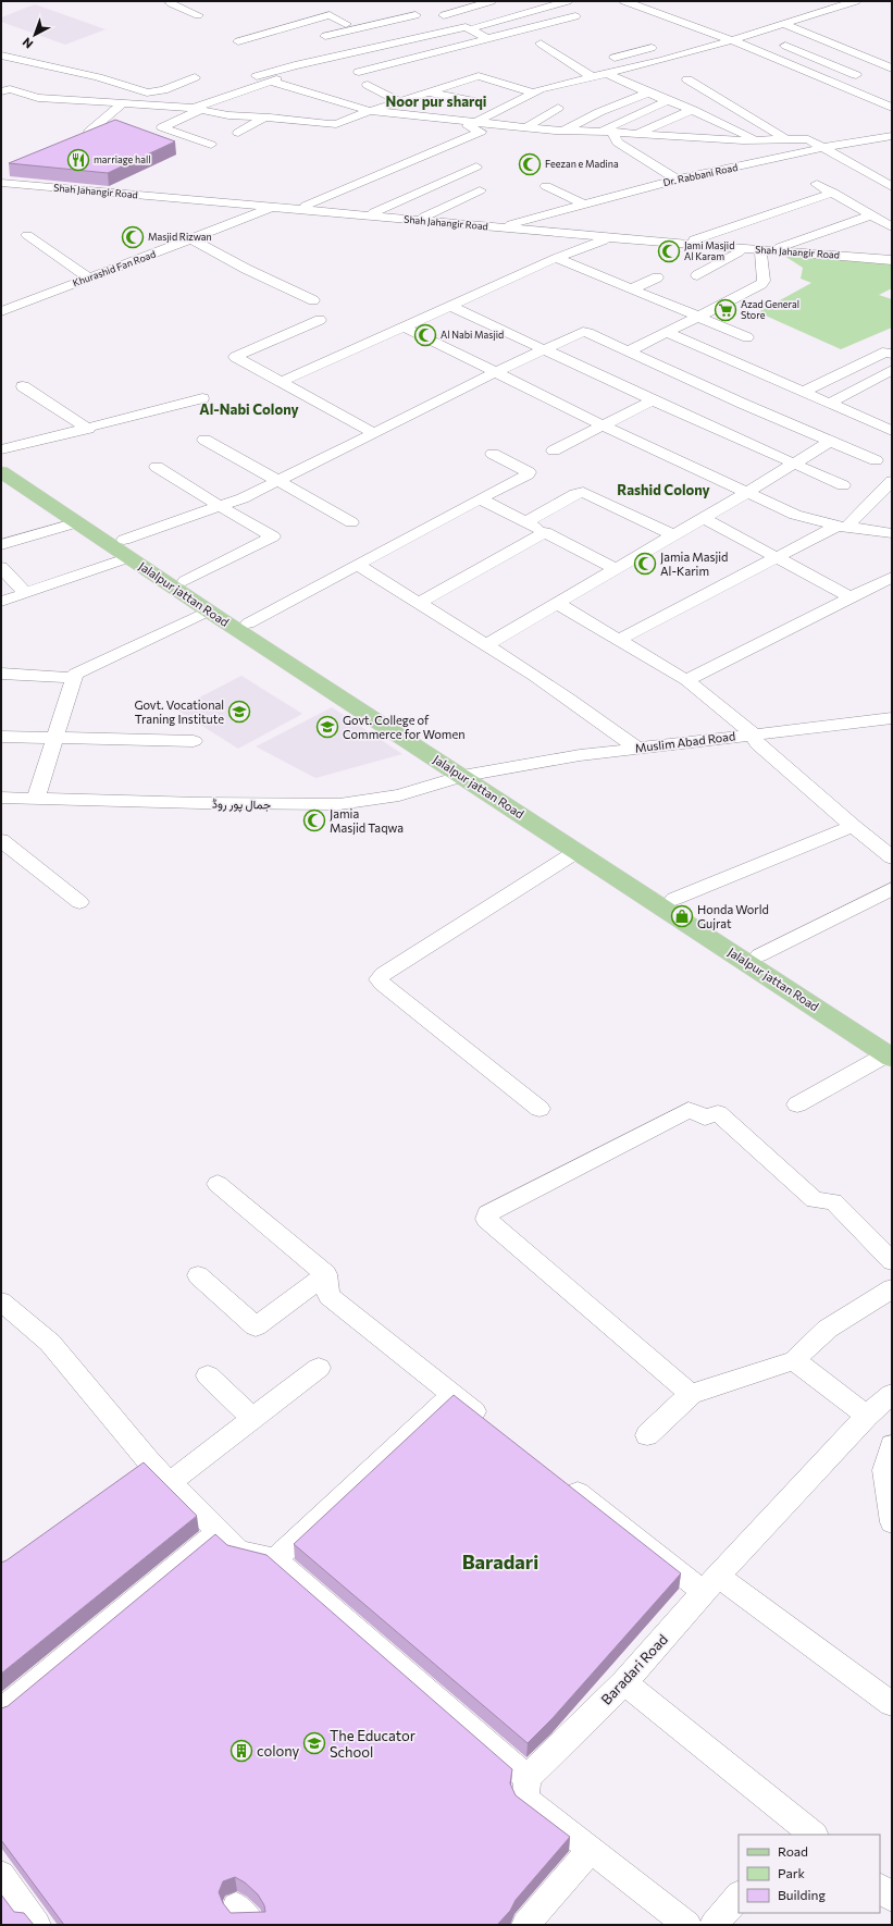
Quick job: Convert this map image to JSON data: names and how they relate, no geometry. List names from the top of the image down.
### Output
{
  "streets": {
    "main road": ["Jalalpur jattan Road"],
    "street": [
      "Dr. Rabbani Road",
      "Shah Jahangir Road",
      "Khurashid Fan Road",
      "Muslim Abad Road",
      "جمال پور روڈ",
      "Baradari Road"
    ]
  },
  "crossings": [
    ["Dr. Rabbani Road", "Shah Jahangir Road"],
    ["Shah Jahangir Road", "Khurashid Fan Road"],
    ["Jalalpur jattan Road", "Muslim Abad Road"],
    ["Jalalpur jattan Road", "جمال پور روڈ"],
    ["Muslim Abad Road", "جمال پور روڈ"]
  ],
  "districts": [
    "Noor pur sharqi",
    "Al-Nabi Colony",
    "Rashid Colony",
    "Baradari"
  ],
  "places": {
    "restaurant": ["marriage hall"],
    "mosque": [
      "Feezan e Madina",
      "Masjid Rizwan",
      "Jami Masjid Al Karam",
      "Al Nabi Masjid",
      "Jamia Masjid Al-Karim",
      "Jamia Masjid Taqwa"
    ],
    "supermarket": ["Azad General Store"],
    "school or university": ["Govt. Vocational Traning Institute", "Govt. College of Commerce for Women", "The Educator School"],
    "shop": ["Honda World Gujrat"],
    "building": ["colony"]
  },
  "legend": ["Road", "Park", "Building"],
  "north": "bottom left"
}
